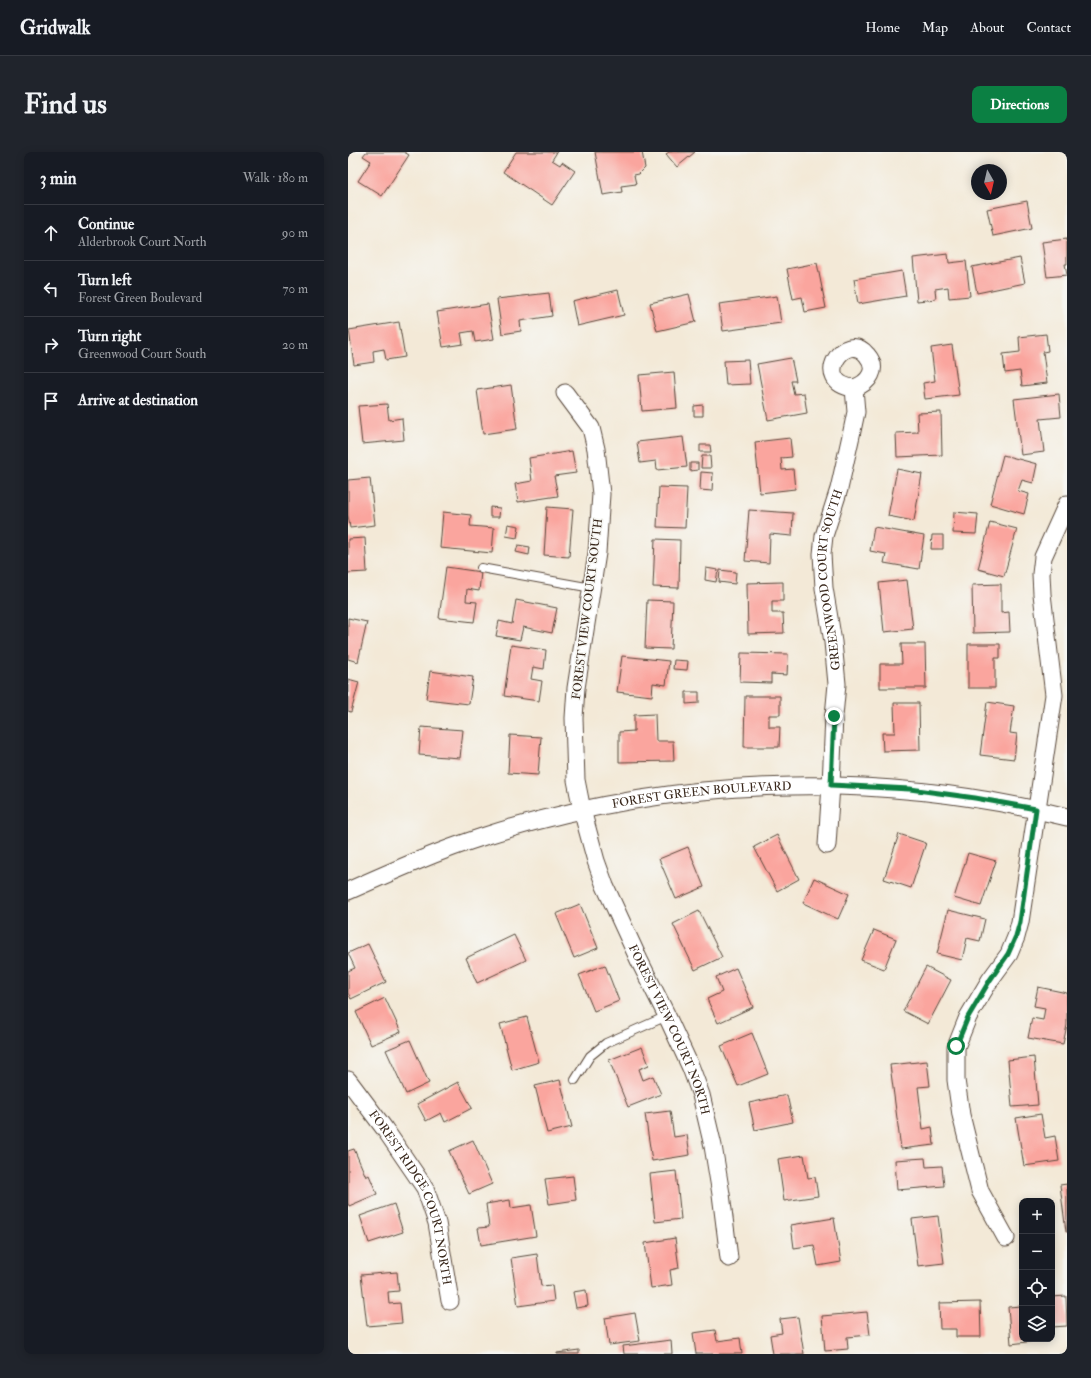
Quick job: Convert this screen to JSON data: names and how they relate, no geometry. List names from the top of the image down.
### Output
{
  "streets": {
    "street": [
      "GREENWOOD COURT SOUTH",
      "FOREST VIEW COURT SOUTH",
      "FOREST GREEN BOULEVARD",
      "FOREST VIEW COURT NORTH",
      "FOREST RIDGE COURT NORTH"
    ]
  },
  "crossings": [
    ["GREENWOOD COURT SOUTH", "FOREST GREEN BOULEVARD"],
    ["FOREST VIEW COURT SOUTH", "FOREST GREEN BOULEVARD"],
    ["FOREST VIEW COURT SOUTH", "FOREST VIEW COURT NORTH"],
    ["FOREST GREEN BOULEVARD", "FOREST VIEW COURT NORTH"]
  ],
  "north": "bottom",
  "page": {
    "header": "Gridwalk",
    "nav": [
      "Home",
      "Map",
      "About",
      "Contact"
    ],
    "buttons": "Directions",
    "title": "Find us",
    "heading": ["3 min", "Walk · 180 m"],
    "list": [
      ["Continue", "Alderbrook Court North", "90 m"],
      ["Turn left", "Forest Green Boulevard", "70 m"],
      ["Turn right", "Greenwood Court South", "20 m"],
      "Arrive at destination"
    ],
    "map_buttons": ["+", "−"]
  }
}
